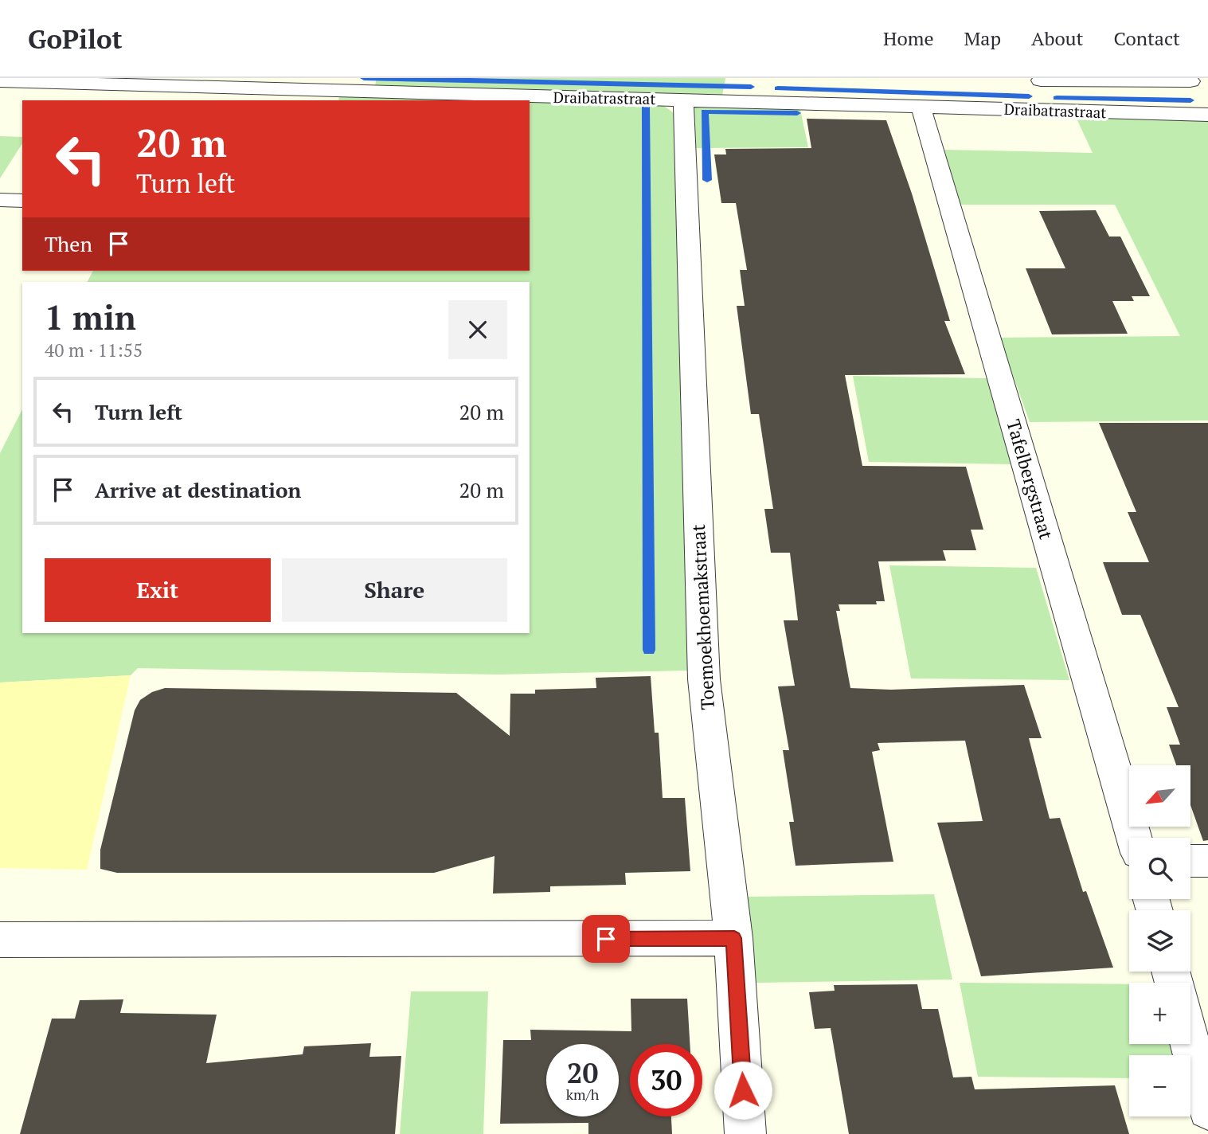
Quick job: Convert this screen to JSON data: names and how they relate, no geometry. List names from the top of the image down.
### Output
{
  "streets": {
    "street": ["Draibatrastraat", "Tafelbergstraat", "Toemoekhoemakstraat"]
  },
  "crossings": [
    ["Draibatrastraat", "Tafelbergstraat"],
    ["Draibatrastraat", "Toemoekhoemakstraat"]
  ],
  "north": "bottom left",
  "page": {
    "header": "GoPilot",
    "nav": [
      "Home",
      "Map",
      "About",
      "Contact"
    ],
    "turn": ["20 m", "Turn left"],
    "then": "Then",
    "heading": ["1 min", "40 m · 11:55"],
    "list": [
      {
        "name": "Turn left",
        "value": "20 m"
      },
      {
        "name": "Arrive at destination",
        "value": "20 m"
      }
    ],
    "buttons": ["Exit", "Share"],
    "map_buttons": ["+", "−"],
    "speed": "20 km/h",
    "limit": "30"
  }
}
